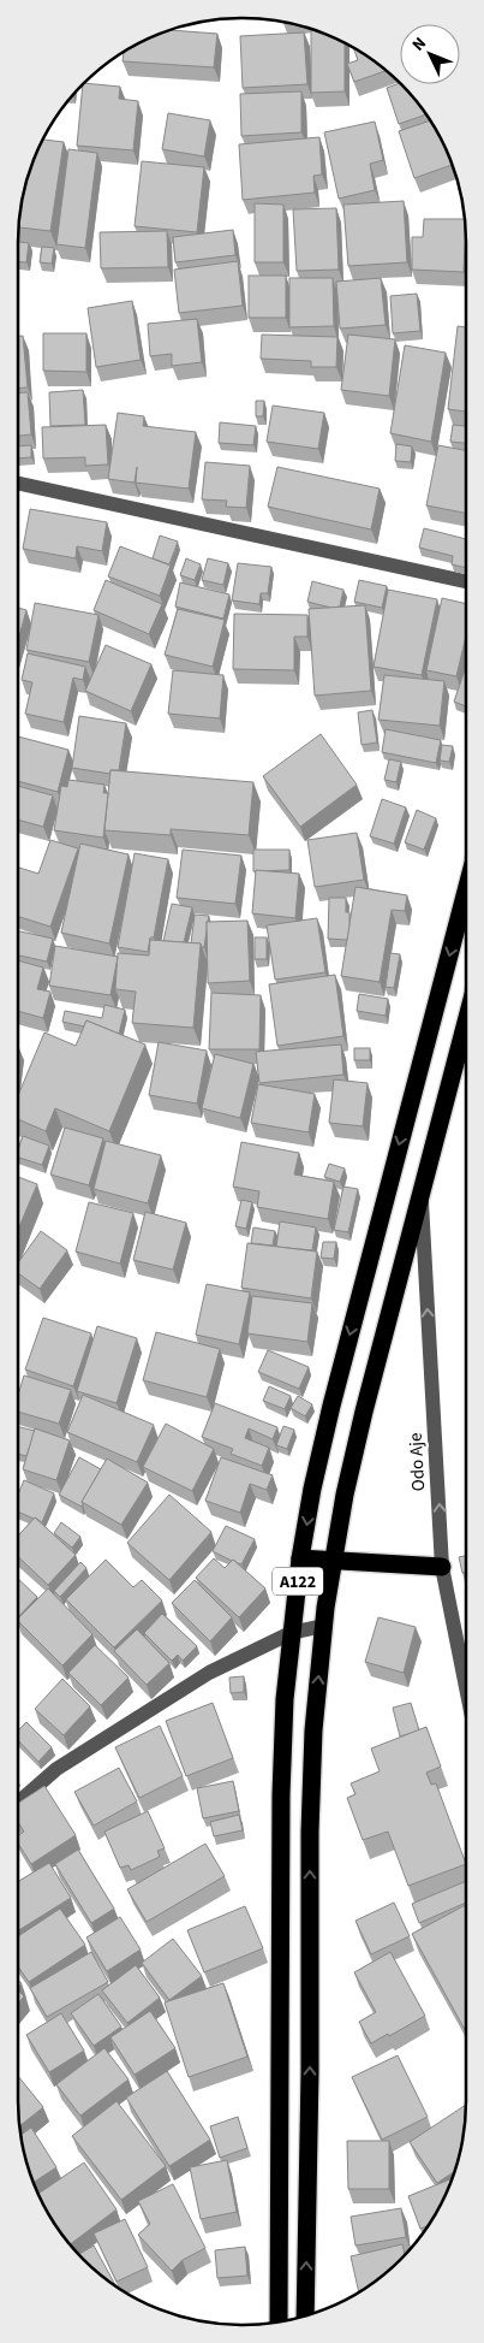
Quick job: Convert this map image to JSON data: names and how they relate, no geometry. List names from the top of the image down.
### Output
{
  "streets": {
    "highway": ["A122"],
    "street": ["Odo Aje"]
  },
  "crossings": [
    ["Odo Aje", "A122"]
  ],
  "one_way": ["Odo Aje"],
  "north": "top left"
}
